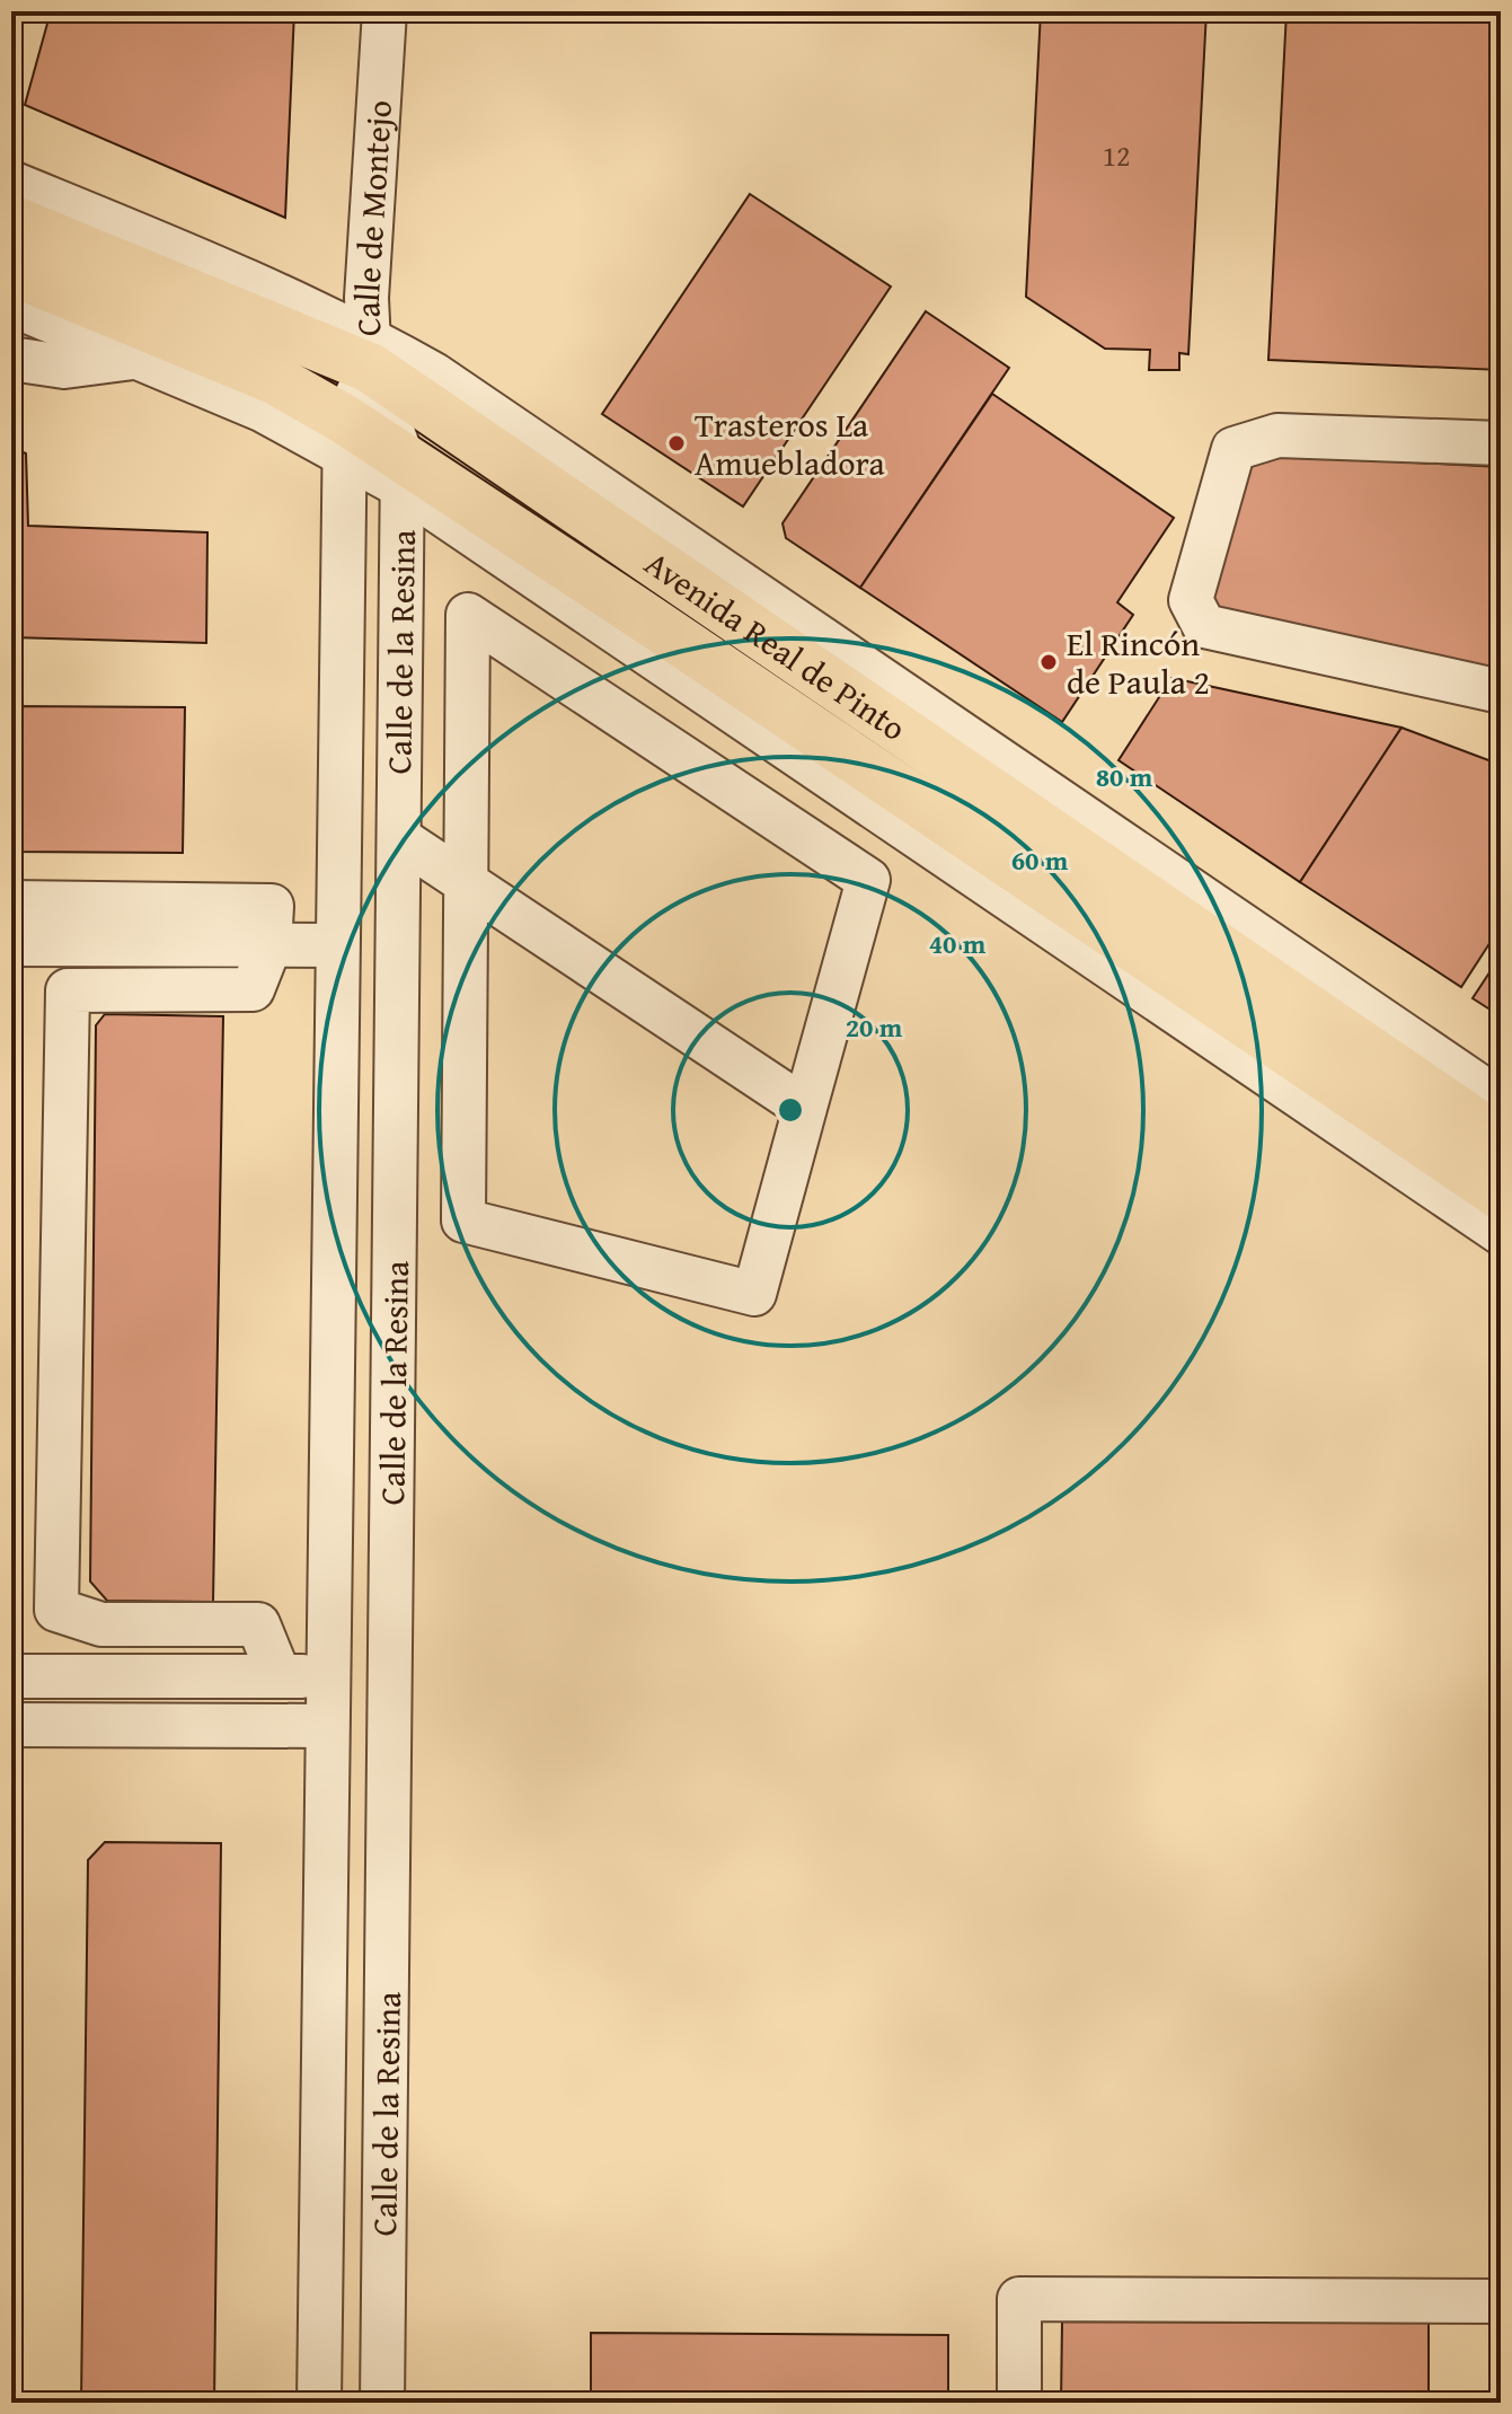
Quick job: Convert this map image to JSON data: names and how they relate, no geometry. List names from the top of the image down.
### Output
{
  "streets": {
    "main road": ["Avenida Real de Pinto"],
    "street": ["Calle de Montejo", "Calle de la Resina"]
  },
  "crossings": [
    ["Calle de Montejo", "Avenida Real de Pinto"],
    ["Calle de Montejo", "Calle de la Resina"],
    ["Avenida Real de Pinto", "Calle de la Resina"]
  ],
  "places": ["Trasteros La Amuebladora", "El Rincón de Paula 2"],
  "house_numbers": ["12"],
  "rings": [
    "80 m",
    "60 m",
    "40 m",
    "20 m"
  ]
}
